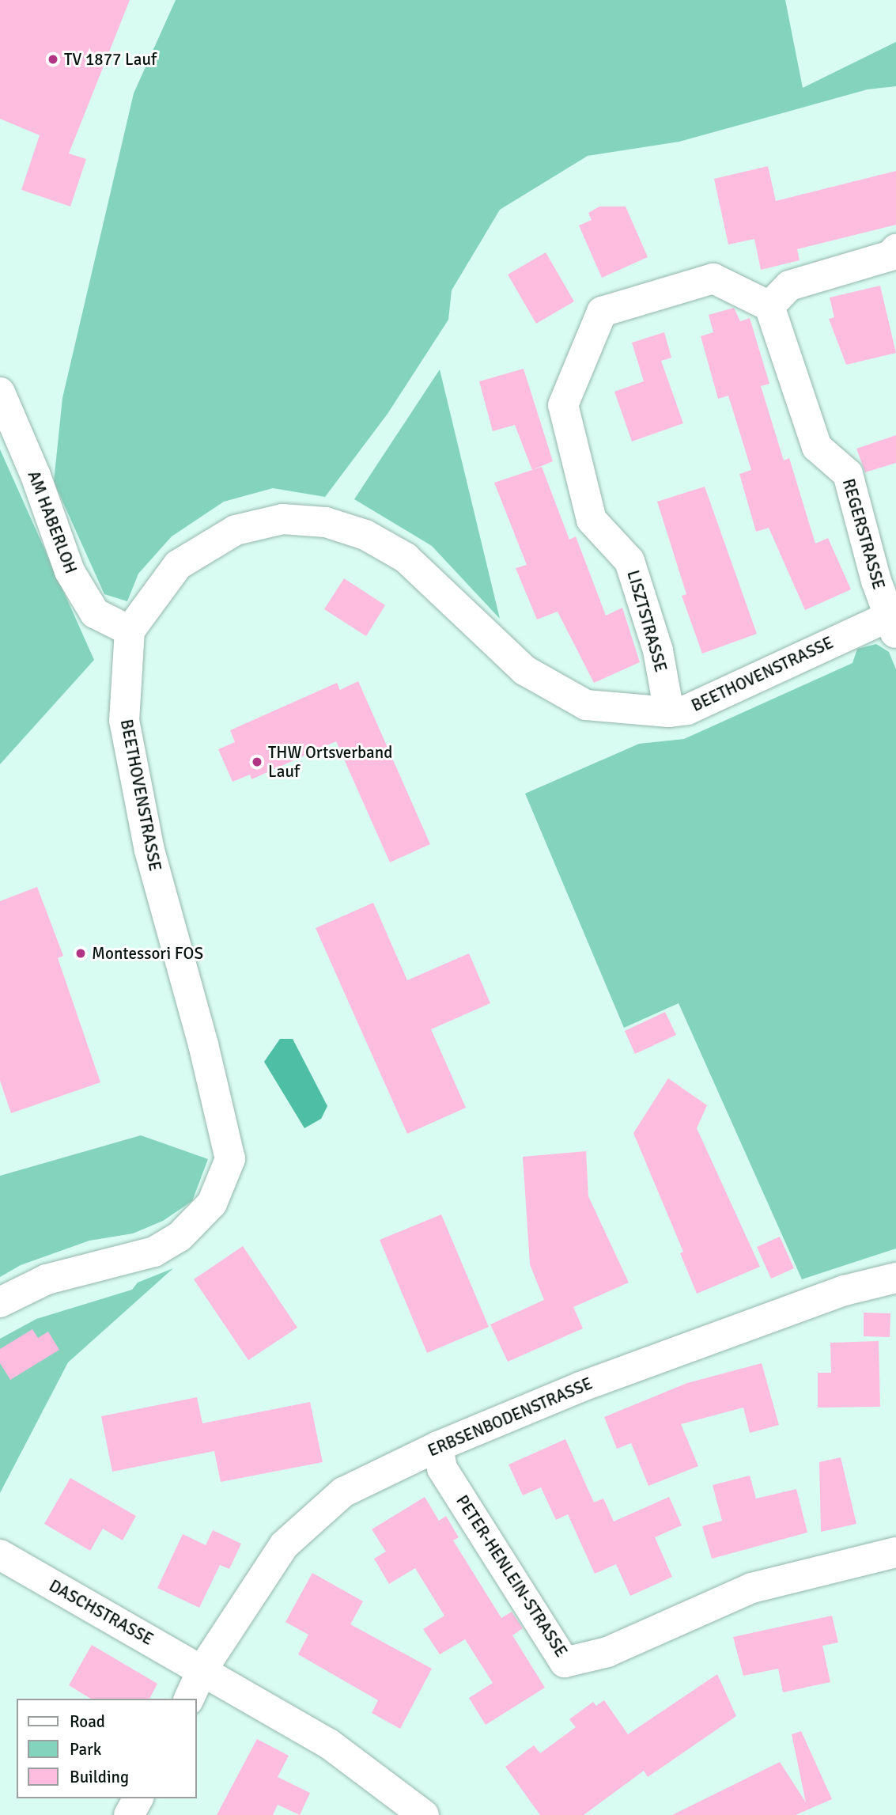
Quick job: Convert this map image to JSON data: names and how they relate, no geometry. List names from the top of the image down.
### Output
{
  "streets": {
    "street": [
      "AM HABERLOH",
      "REGERSTRASSE",
      "LISZTSTRASSE",
      "BEETHOVENSTRASSE",
      "ERBSENBODENSTRASSE",
      "PETER-HENLEIN-STRASSE",
      "DASCHSTRASSE"
    ]
  },
  "crossings": [
    ["AM HABERLOH", "BEETHOVENSTRASSE"],
    ["REGERSTRASSE", "LISZTSTRASSE"],
    ["REGERSTRASSE", "BEETHOVENSTRASSE"],
    ["LISZTSTRASSE", "BEETHOVENSTRASSE"],
    ["ERBSENBODENSTRASSE", "PETER-HENLEIN-STRASSE"],
    ["ERBSENBODENSTRASSE", "DASCHSTRASSE"]
  ],
  "places": ["TV 1877 Lauf", "THW Ortsverband Lauf", "Montessori FOS"],
  "legend": ["Road", "Park", "Building"]
}
